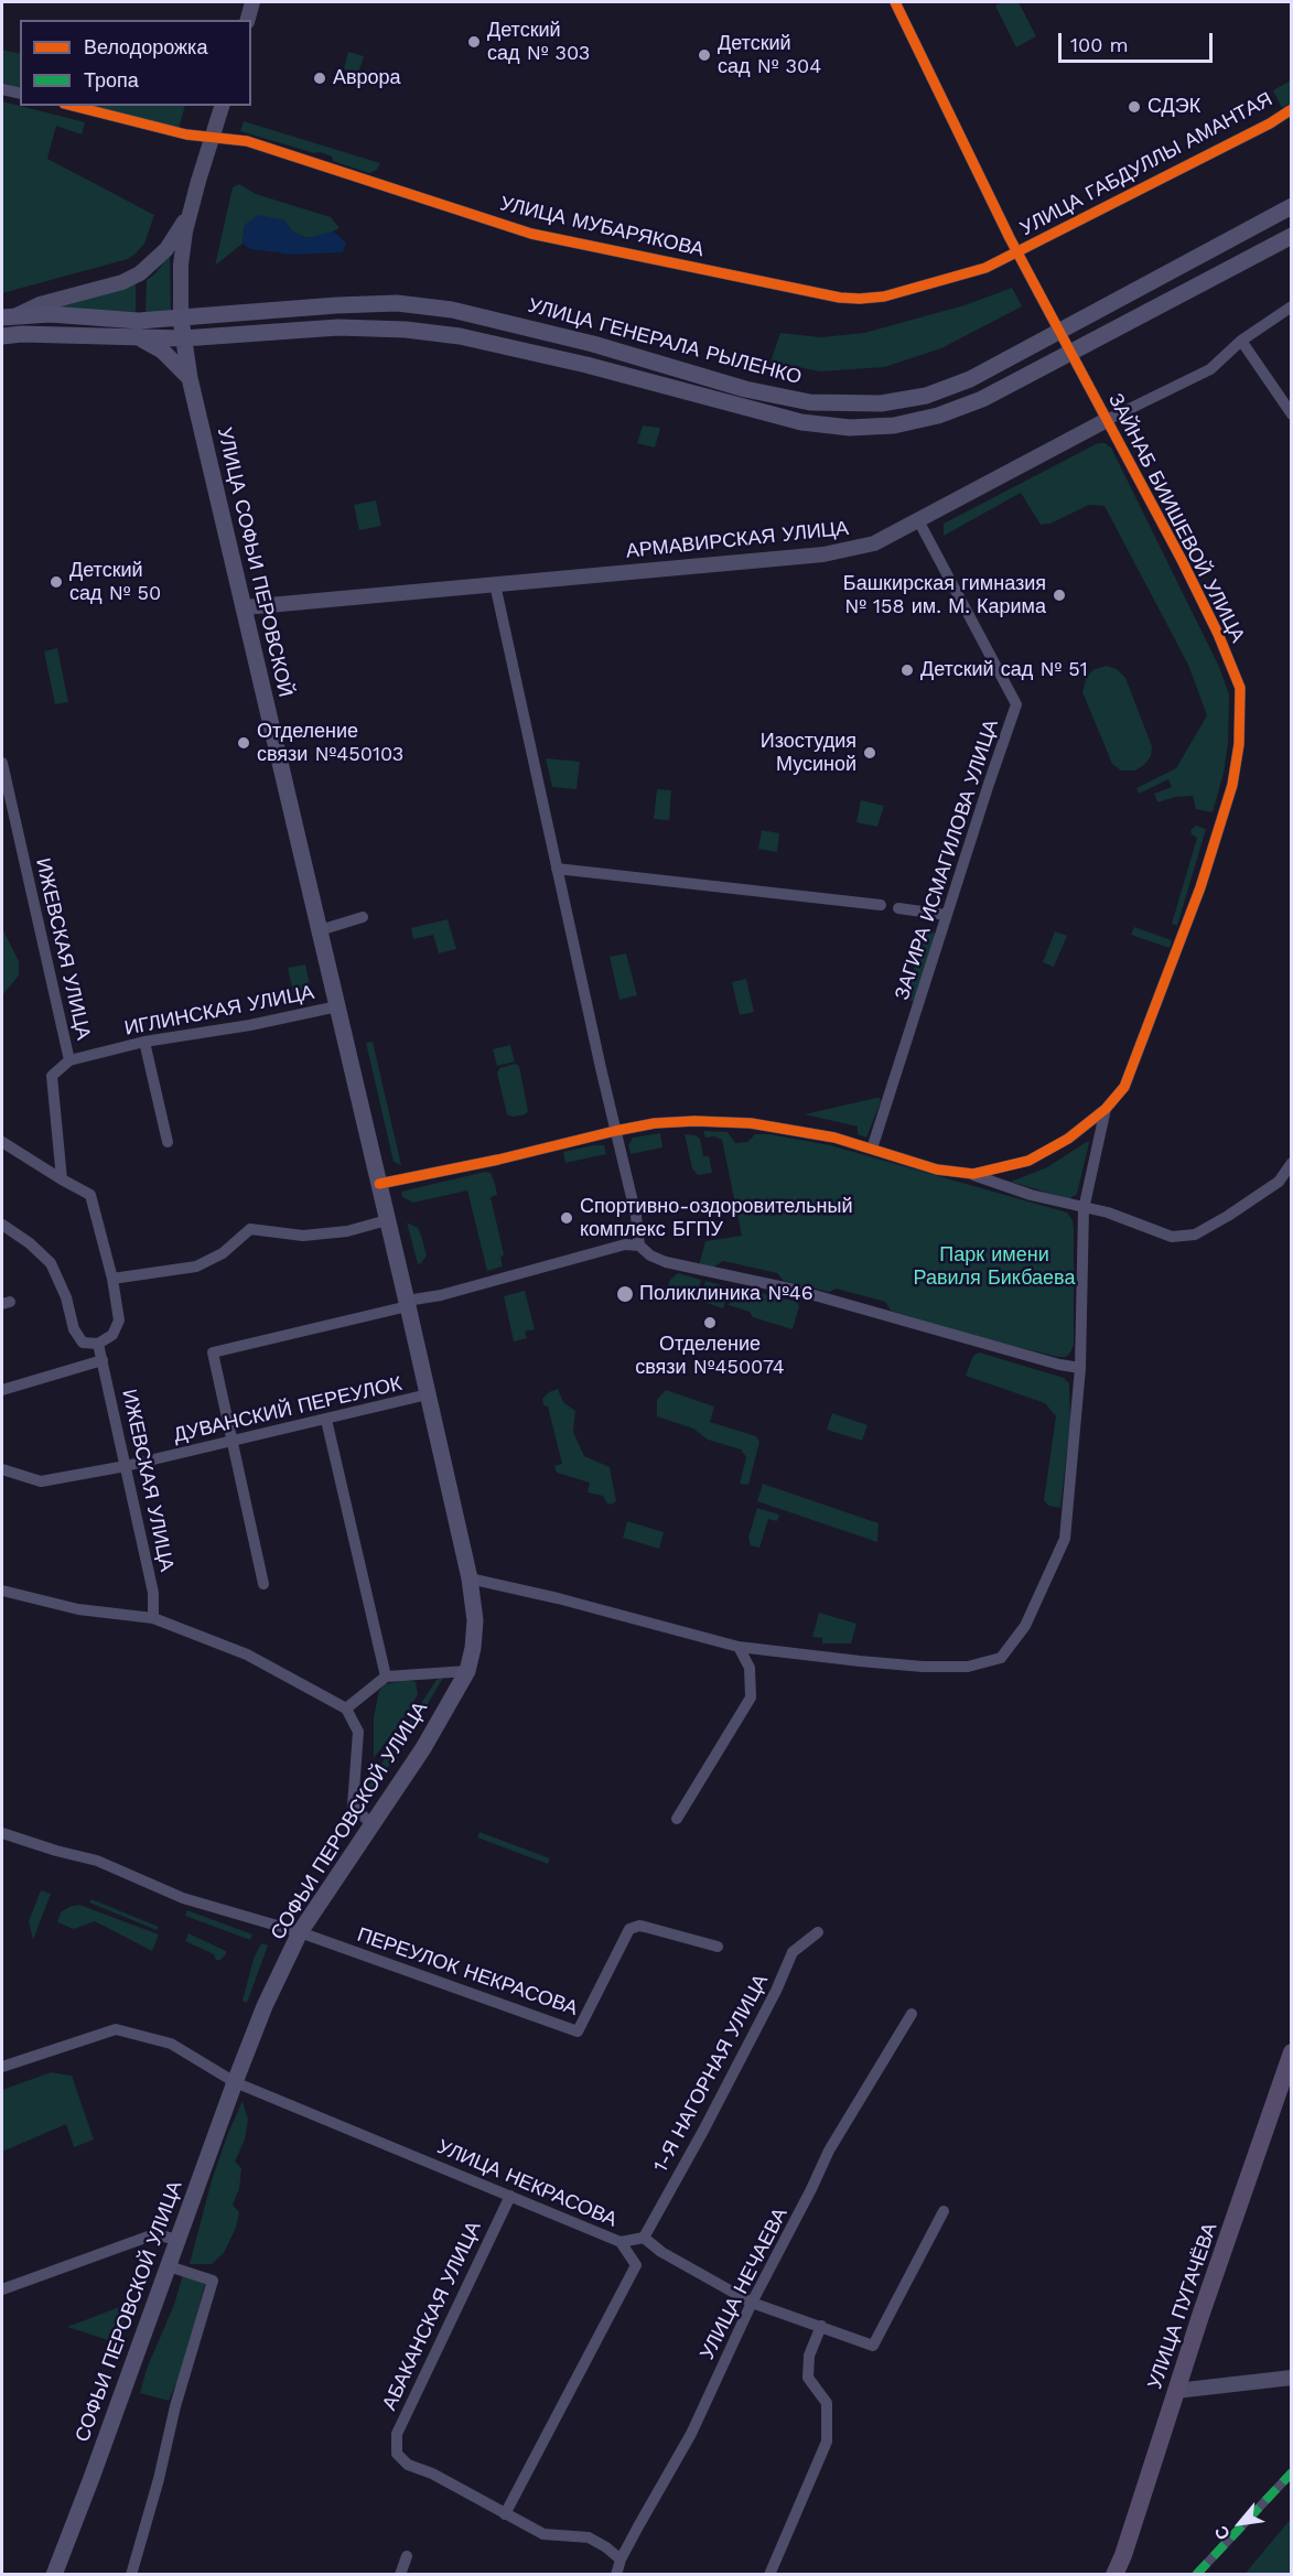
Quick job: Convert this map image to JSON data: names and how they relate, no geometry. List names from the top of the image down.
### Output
{
  "streets": {
    "main road": [
      "УЛИЦА ГЕНЕРАЛА РЫЛЕНКО",
      "УЛИЦА СОФЬИ ПЕРОВСКОЙ",
      "СОФЬИ ПЕРОВСКОЙ УЛИЦА",
      "УЛИЦА ПУГАЧЁВА"
    ],
    "street": [
      "УЛИЦА ГАБДУЛЛЫ АМАНТАЯ",
      "УЛИЦА МУБАРЯКОВА",
      "ЗАЙНАБ БИИШЕВОЙ УЛИЦА",
      "АРМАВИРСКАЯ УЛИЦА",
      "ЗАГИРА ИСМАГИЛОВА УЛИЦА",
      "ИЖЕВСКАЯ УЛИЦА",
      "ИГЛИНСКАЯ УЛИЦА",
      "ДУВАНСКИЙ ПЕРЕУЛОК",
      "ПЕРЕУЛОК НЕКРАСОВА",
      "1-Я НАГОРНАЯ УЛИЦА",
      "УЛИЦА НЕКРАСОВА",
      "УЛИЦА НЕЧАЕВА",
      "АБАКАНСКАЯ УЛИЦА"
    ]
  },
  "crossings": [
    ["УЛИЦА ГАБДУЛЛЫ АМАНТАЯ", "УЛИЦА МУБАРЯКОВА"],
    ["УЛИЦА ГАБДУЛЛЫ АМАНТАЯ", "ЗАЙНАБ БИИШЕВОЙ УЛИЦА"],
    ["УЛИЦА МУБАРЯКОВА", "ЗАЙНАБ БИИШЕВОЙ УЛИЦА"],
    ["УЛИЦА МУБАРЯКОВА", "УЛИЦА СОФЬИ ПЕРОВСКОЙ"],
    ["УЛИЦА ГЕНЕРАЛА РЫЛЕНКО", "УЛИЦА СОФЬИ ПЕРОВСКОЙ"],
    ["ЗАЙНАБ БИИШЕВОЙ УЛИЦА", "АРМАВИРСКАЯ УЛИЦА"],
    ["ЗАЙНАБ БИИШЕВОЙ УЛИЦА", "УЛИЦА СОФЬИ ПЕРОВСКОЙ"],
    ["ЗАЙНАБ БИИШЕВОЙ УЛИЦА", "ЗАГИРА ИСМАГИЛОВА УЛИЦА"],
    ["ЗАЙНАБ БИИШЕВОЙ УЛИЦА", "СОФЬИ ПЕРОВСКОЙ УЛИЦА"],
    ["АРМАВИРСКАЯ УЛИЦА", "УЛИЦА СОФЬИ ПЕРОВСКОЙ"],
    ["АРМАВИРСКАЯ УЛИЦА", "ЗАГИРА ИСМАГИЛОВА УЛИЦА"],
    ["УЛИЦА СОФЬИ ПЕРОВСКОЙ", "ИГЛИНСКАЯ УЛИЦА"],
    ["УЛИЦА СОФЬИ ПЕРОВСКОЙ", "СОФЬИ ПЕРОВСКОЙ УЛИЦА"],
    ["ИЖЕВСКАЯ УЛИЦА", "ИГЛИНСКАЯ УЛИЦА"],
    ["ИЖЕВСКАЯ УЛИЦА", "ДУВАНСКИЙ ПЕРЕУЛОК"],
    ["ДУВАНСКИЙ ПЕРЕУЛОК", "СОФЬИ ПЕРОВСКОЙ УЛИЦА"],
    ["СОФЬИ ПЕРОВСКОЙ УЛИЦА", "ПЕРЕУЛОК НЕКРАСОВА"],
    ["СОФЬИ ПЕРОВСКОЙ УЛИЦА", "УЛИЦА НЕКРАСОВА"],
    ["1-Я НАГОРНАЯ УЛИЦА", "УЛИЦА НЕКРАСОВА"],
    ["УЛИЦА НЕКРАСОВА", "АБАКАНСКАЯ УЛИЦА"]
  ],
  "parks": ["Парк имени Равиля Бикбаева"],
  "places": [
    "Детский сад № 303",
    "Детский сад № 304",
    "Аврора",
    "СДЭК",
    "Детский сад № 50",
    "Башкирская гимназия № 158 им. М. Карима",
    "Детский сад № 51",
    "Отделение связи №450103",
    "Изостудия Мусиной",
    "Спортивно-оздоровительный комплекс БГПУ",
    "Поликлиника №46",
    "Отделение связи №450074"
  ],
  "legend": ["Велодорожка", "Тропа"],
  "scale_bar": "100 m",
  "north": "bottom left"
}
